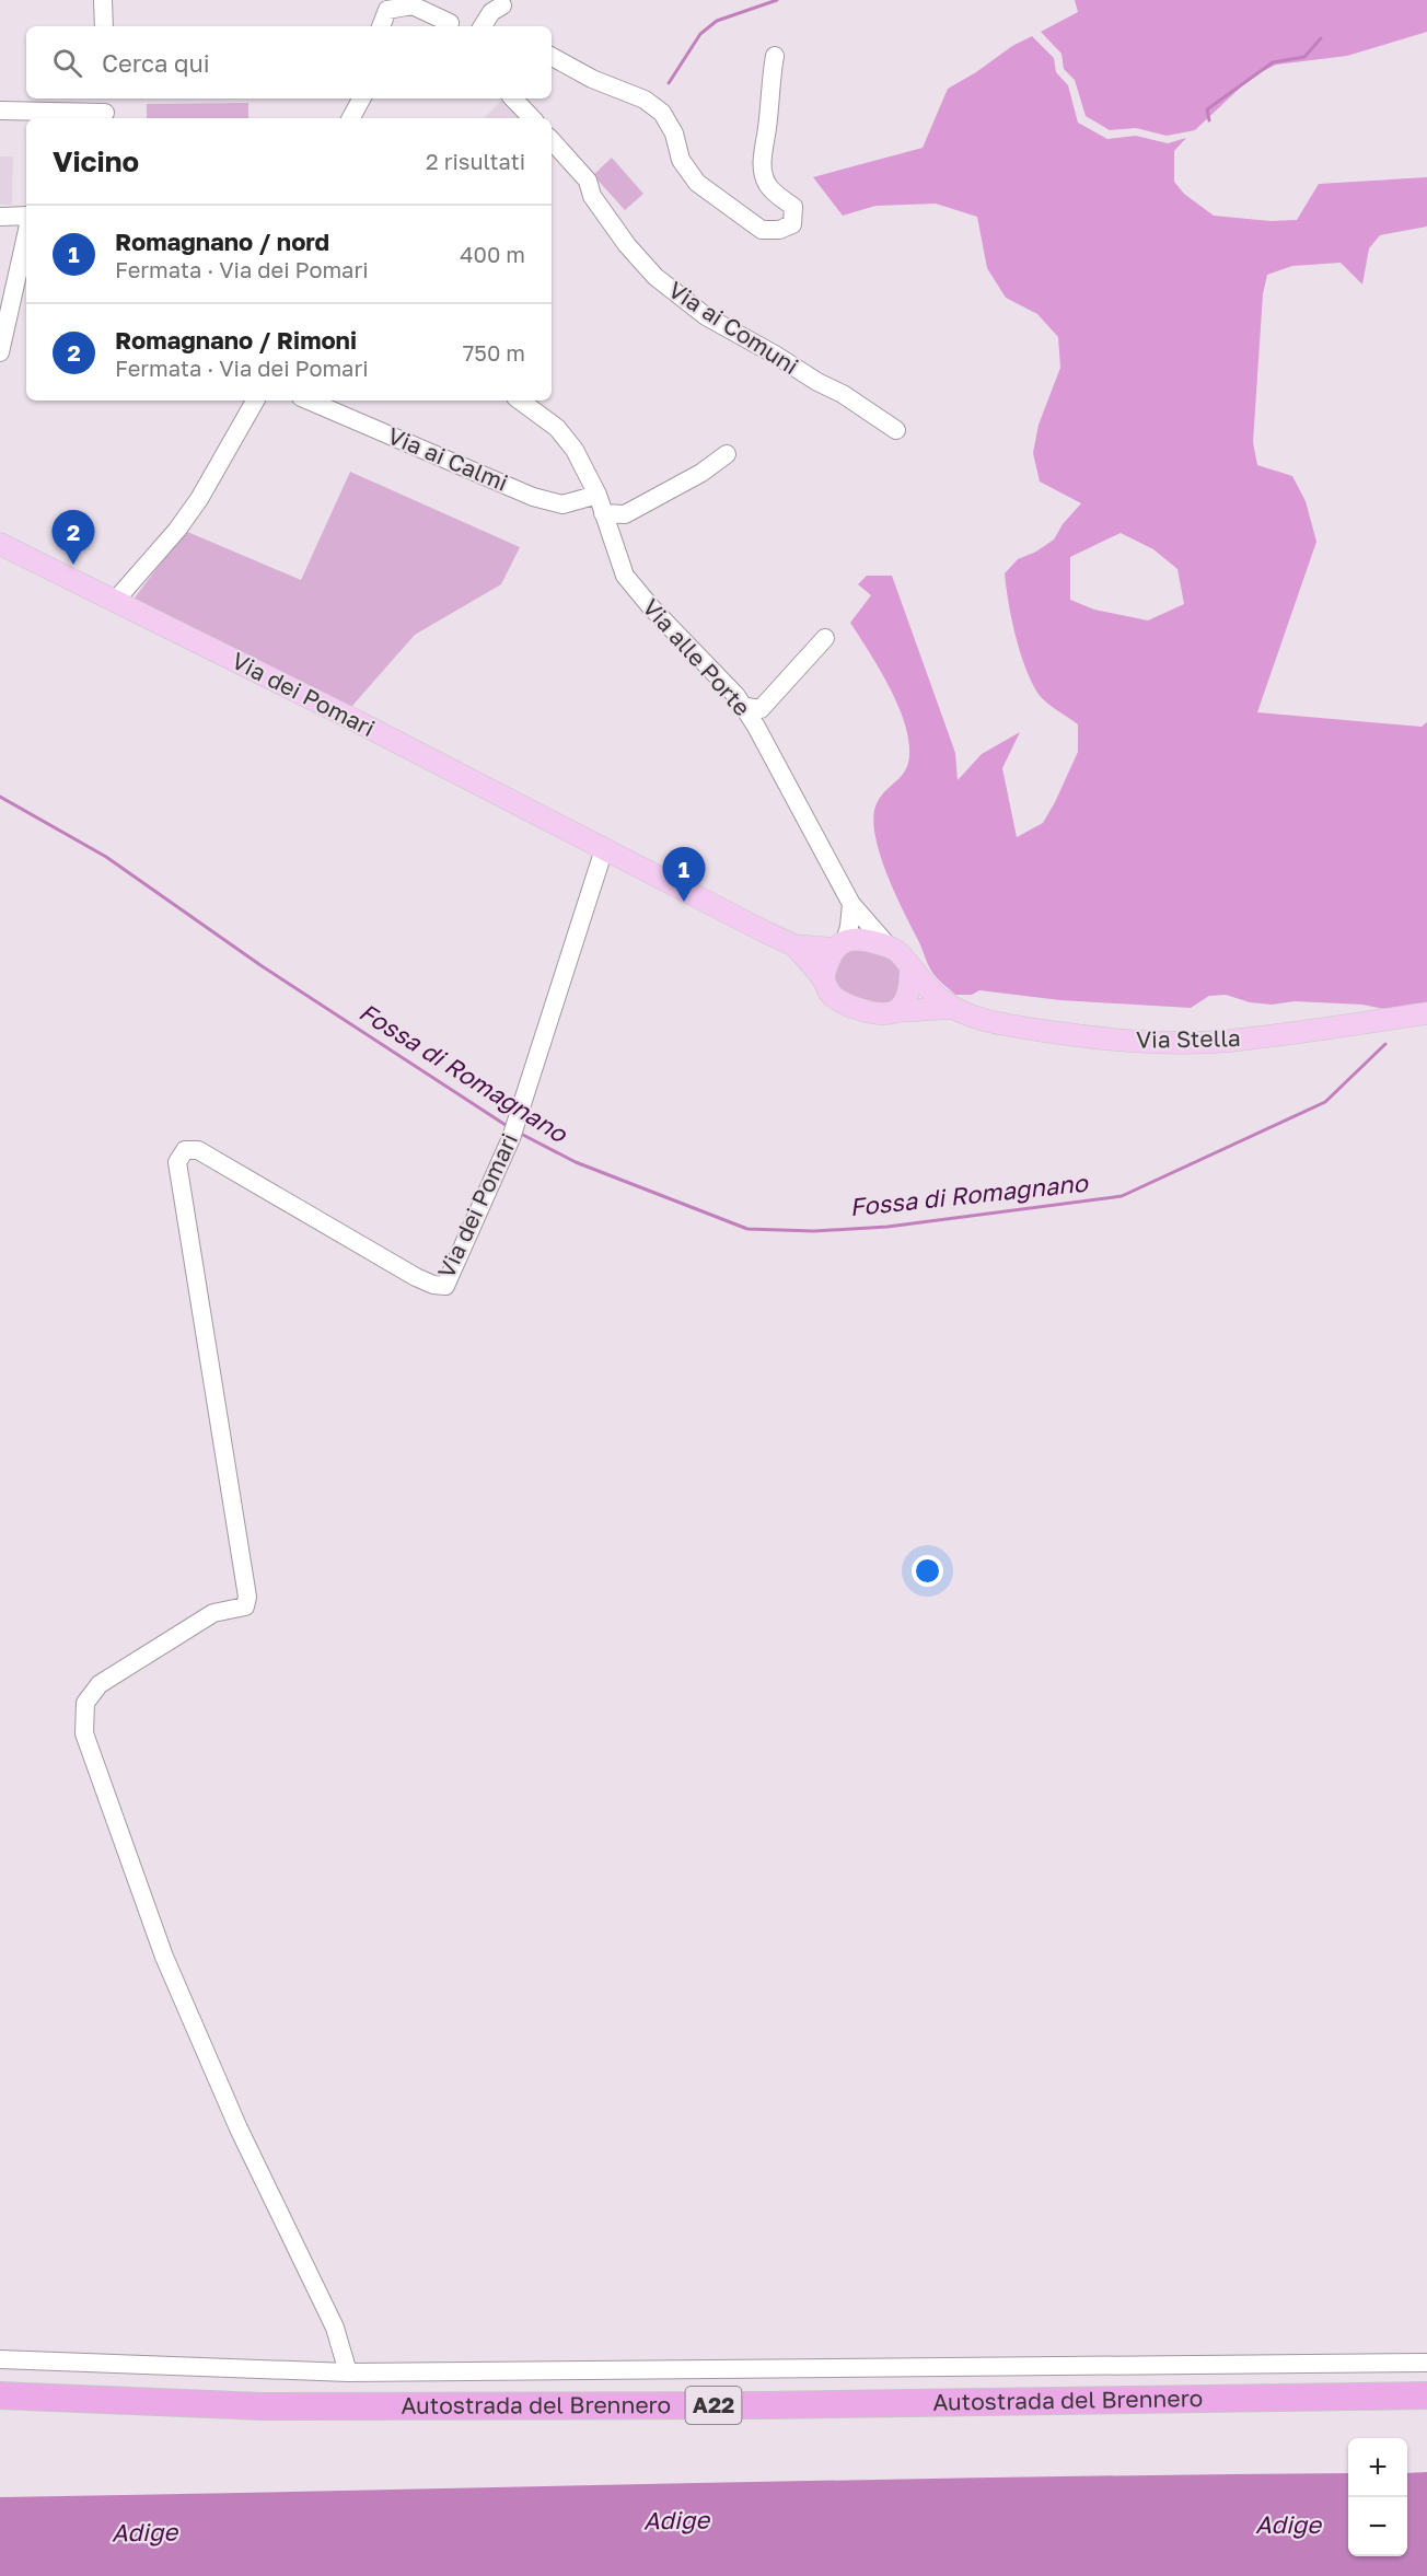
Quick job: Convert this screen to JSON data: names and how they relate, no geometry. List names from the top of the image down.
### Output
{
  "streets": {
    "highway": ["Autostrada del Brennero", "A22"],
    "main road": ["Via dei Pomari", "Via Stella"],
    "street": ["Via ai Comuni", "Via ai Calmi", "Via alle Porte"]
  },
  "crossings": [
    ["Via ai Calmi", "Via alle Porte"],
    ["Via alle Porte", "Via dei Pomari"],
    ["Via alle Porte", "Via Stella"],
    ["Via dei Pomari", "Via Stella"]
  ],
  "water": ["Fossa di Romagnano", "Adige"],
  "page": {
    "search": "Cerca qui",
    "heading": ["Vicino", "2 risultati"],
    "list": [
      {
        "mark": "1",
        "name": "Romagnano / nord",
        "note": "Fermata · Via dei Pomari",
        "value": "400 m"
      },
      {
        "mark": "2",
        "name": "Romagnano / Rimoni",
        "note": "Fermata · Via dei Pomari",
        "value": "750 m"
      }
    ],
    "pins": ["2", "1"],
    "map_buttons": ["+", "−"]
  }
}
